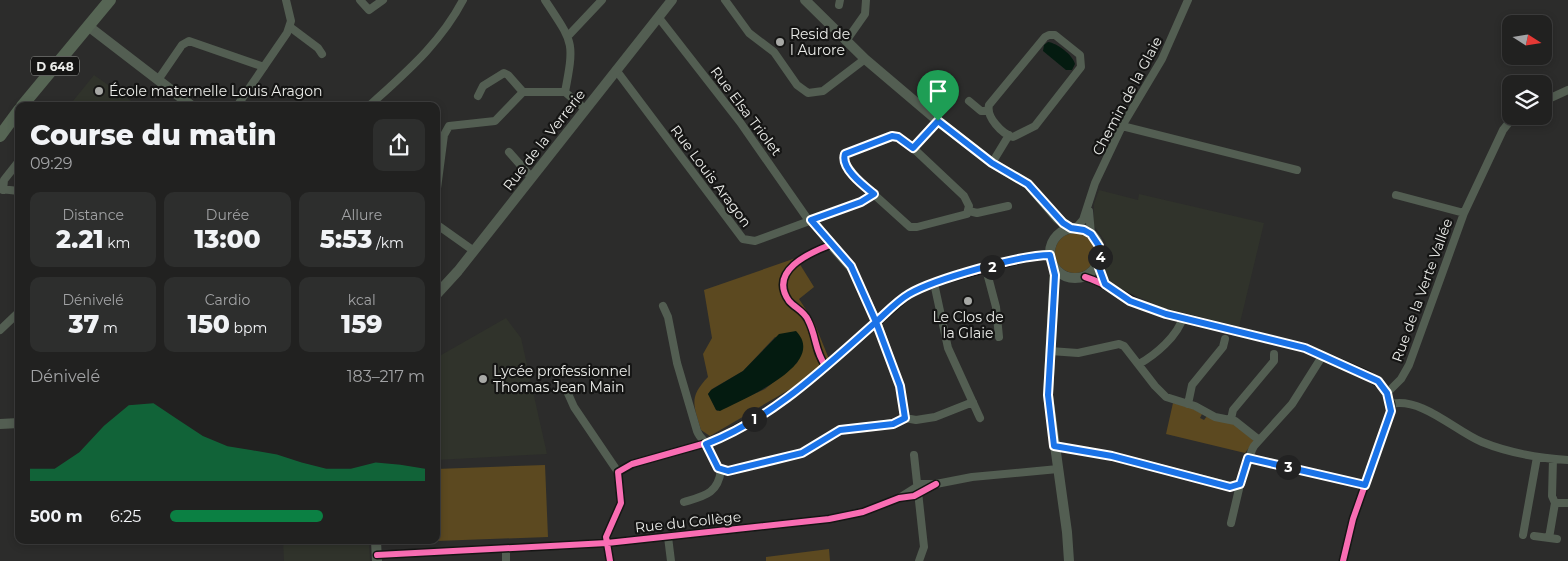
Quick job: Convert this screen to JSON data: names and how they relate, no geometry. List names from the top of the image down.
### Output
{
  "streets": {
    "main road": ["D 648"],
    "street": [
      "Chemin de la Glaie",
      "Rue Elsa Triolet",
      "Rue de la Verrerie",
      "Rue Louis Aragon",
      "Rue de la Verte Vallée",
      "Rue du Collège"
    ]
  },
  "crossings": [
    ["Rue Elsa Triolet", "Rue de la Verrerie"],
    ["Rue Elsa Triolet", "Rue Louis Aragon"],
    ["Rue de la Verrerie", "Rue Louis Aragon"]
  ],
  "places": [
    "Resid de l Aurore",
    "École maternelle Louis Aragon",
    "Le Clos de la Glaie",
    "Lycée professionnel Thomas Jean Main"
  ],
  "north": "right",
  "page": {
    "heading": ["Course du matin", "09:29"],
    "stats": [
      ["Distance", "2.21 km"],
      ["Durée", "13:00"],
      ["Allure", "5:53 /km"],
      ["Dénivelé", "37 m"],
      ["Cardio", "150 bpm"],
      ["kcal", "159"]
    ],
    "pins": [
      "4",
      "2",
      "1",
      "3"
    ],
    "chart": ["Dénivelé", "183–217 m"],
    "list": [
      {
        "name": "500 m",
        "note": "6:25"
      }
    ]
  }
}
